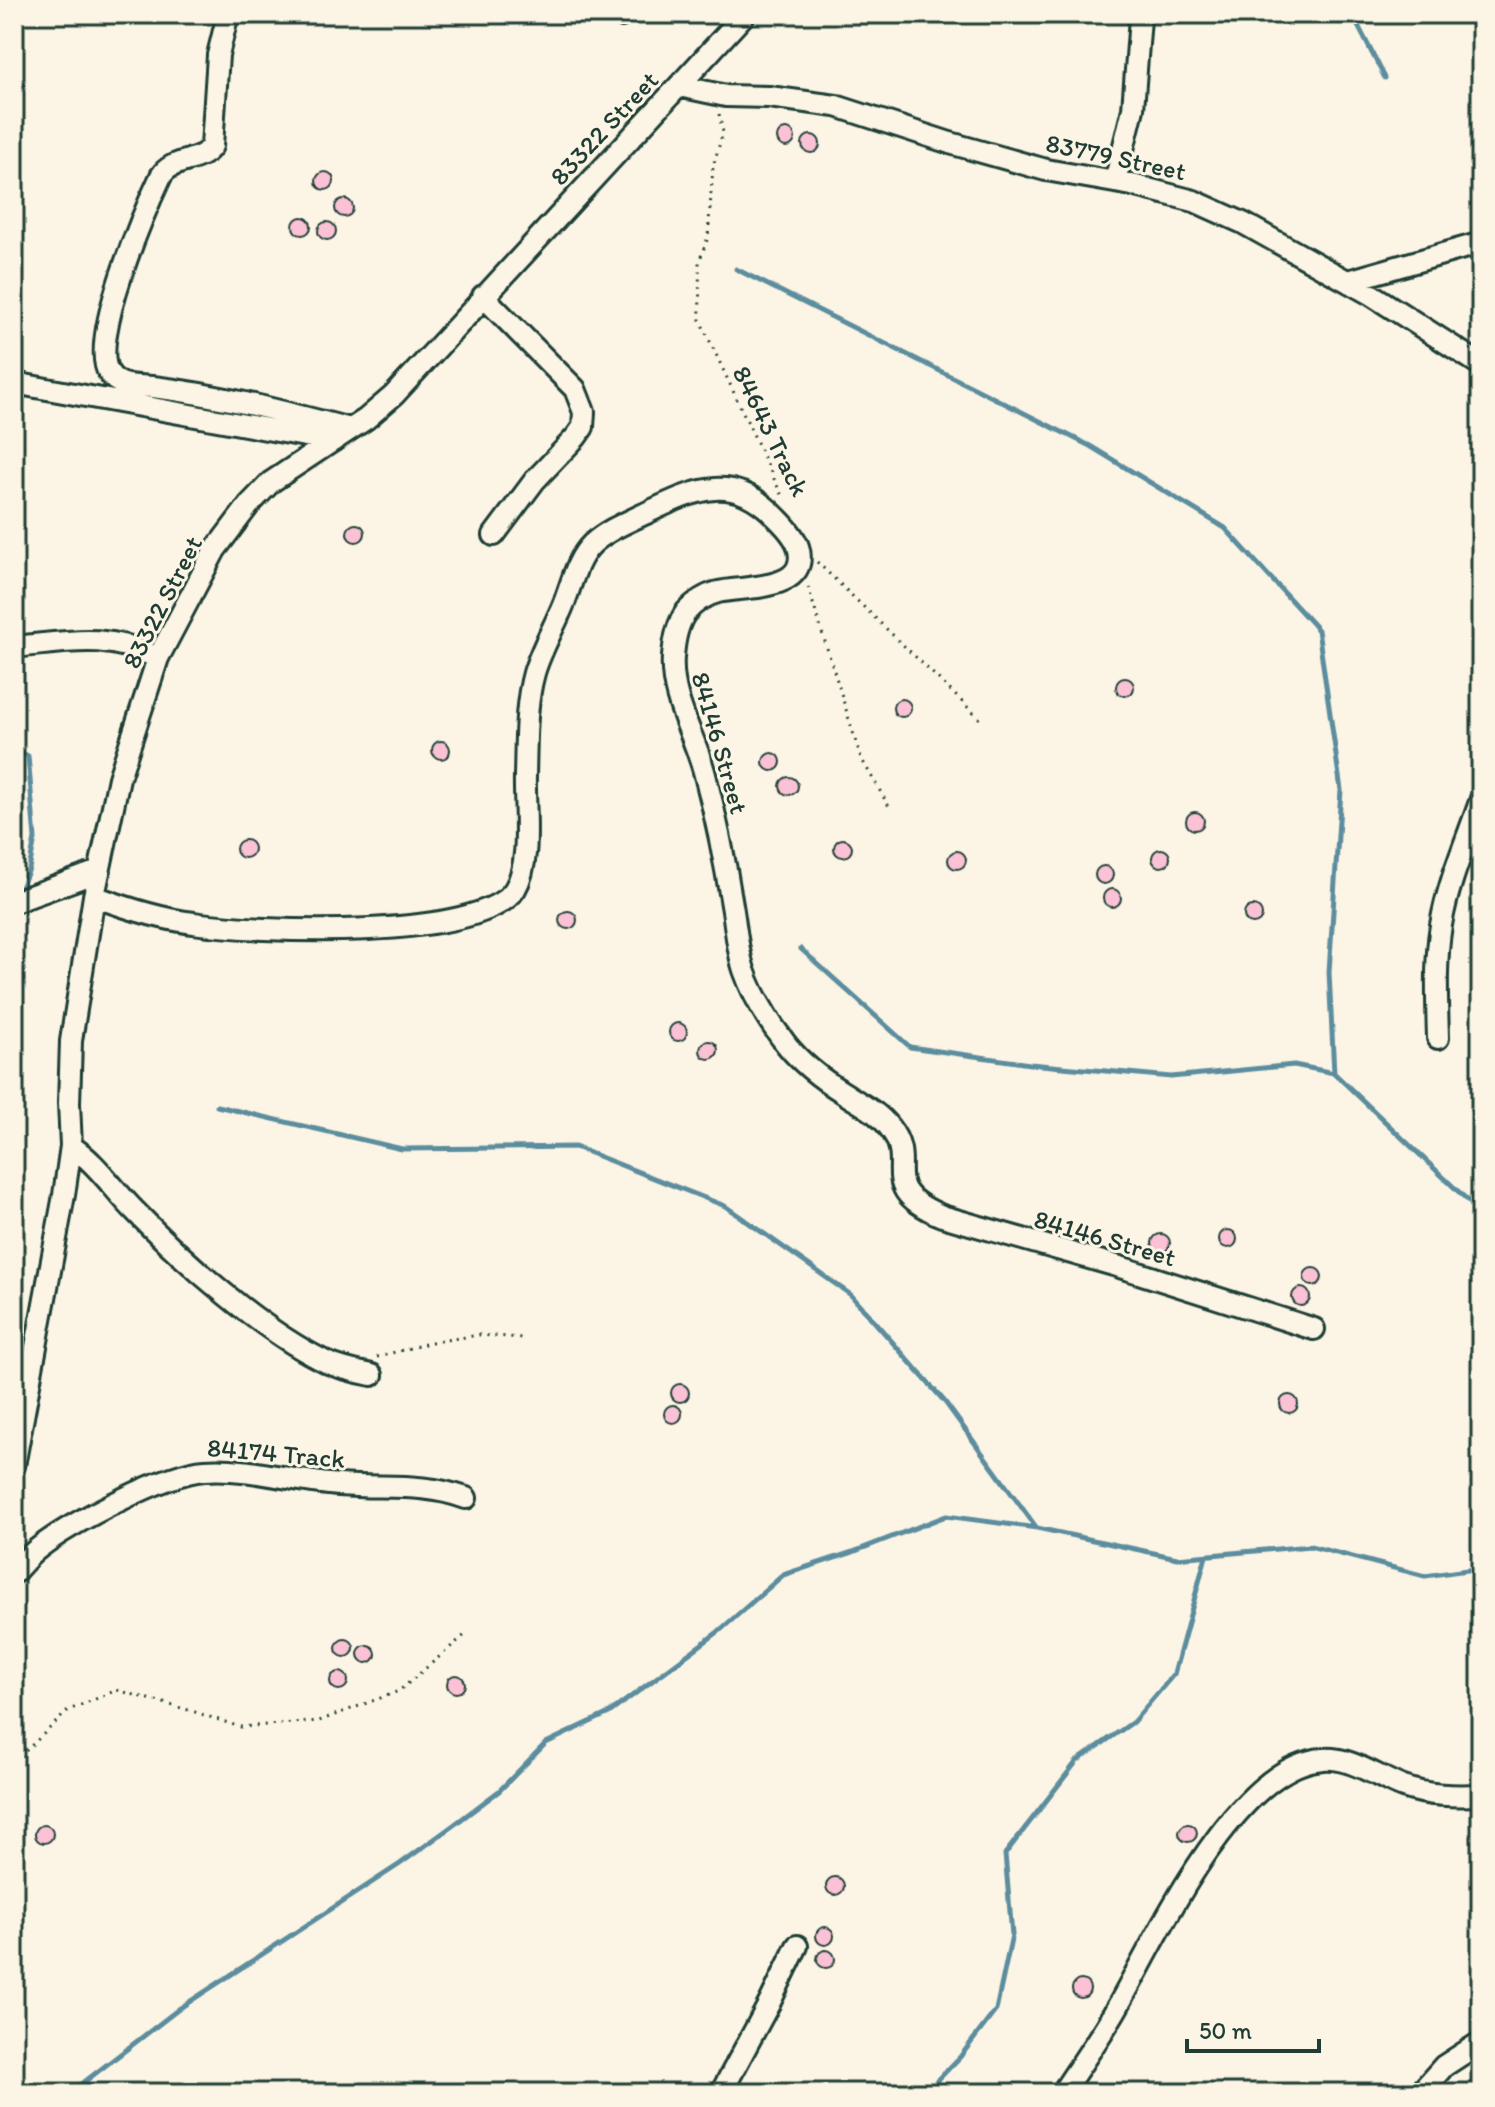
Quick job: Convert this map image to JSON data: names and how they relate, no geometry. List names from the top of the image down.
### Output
{
  "streets": {
    "street": [
      "83322 Street",
      "83779 Street",
      "84146 Street",
      "84174 Track"
    ],
    "path": ["84643 Track"]
  },
  "crossings": [
    ["83322 Street", "83779 Street"],
    ["83779 Street", "84643 Track"]
  ],
  "scale_bar": "50 m"
}
